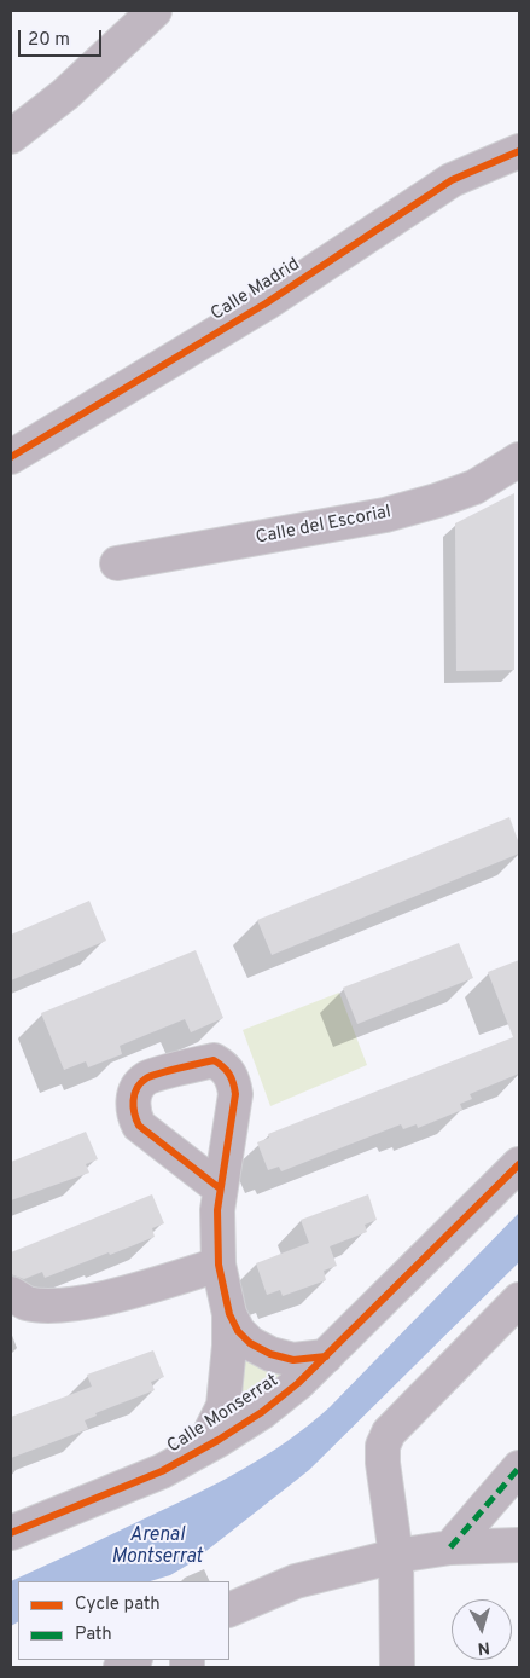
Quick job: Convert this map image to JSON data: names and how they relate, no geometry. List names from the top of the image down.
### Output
{
  "streets": {
    "street": ["Calle Madrid", "Calle del Escorial", "Calle Monserrat"]
  },
  "water": ["Arenal Montserrat"],
  "legend": ["Cycle path", "Path"],
  "scale_bar": "20 m",
  "north": "bottom"
}
